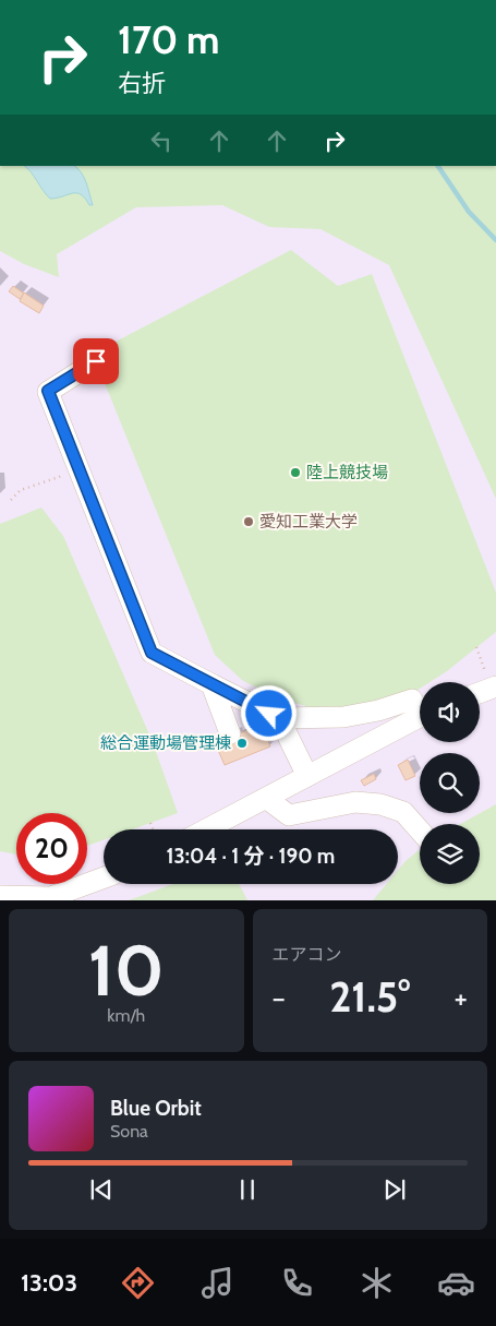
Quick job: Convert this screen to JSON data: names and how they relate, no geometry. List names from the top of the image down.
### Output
{
  "places": ["陸上競技場", "愛知工業大学", "総合運動場管理棟"],
  "page": {
    "turn": ["170 m", "右折"],
    "limit": "20",
    "trip": "13:04 · 1 分 · 190 m",
    "tile": [
      ["10", "km/h"],
      "エアコン"
    ],
    "heat": ["−", "21.5°", "+"],
    "song": ["Blue Orbit", "Sona"],
    "tabs": "13:03"
  }
}
